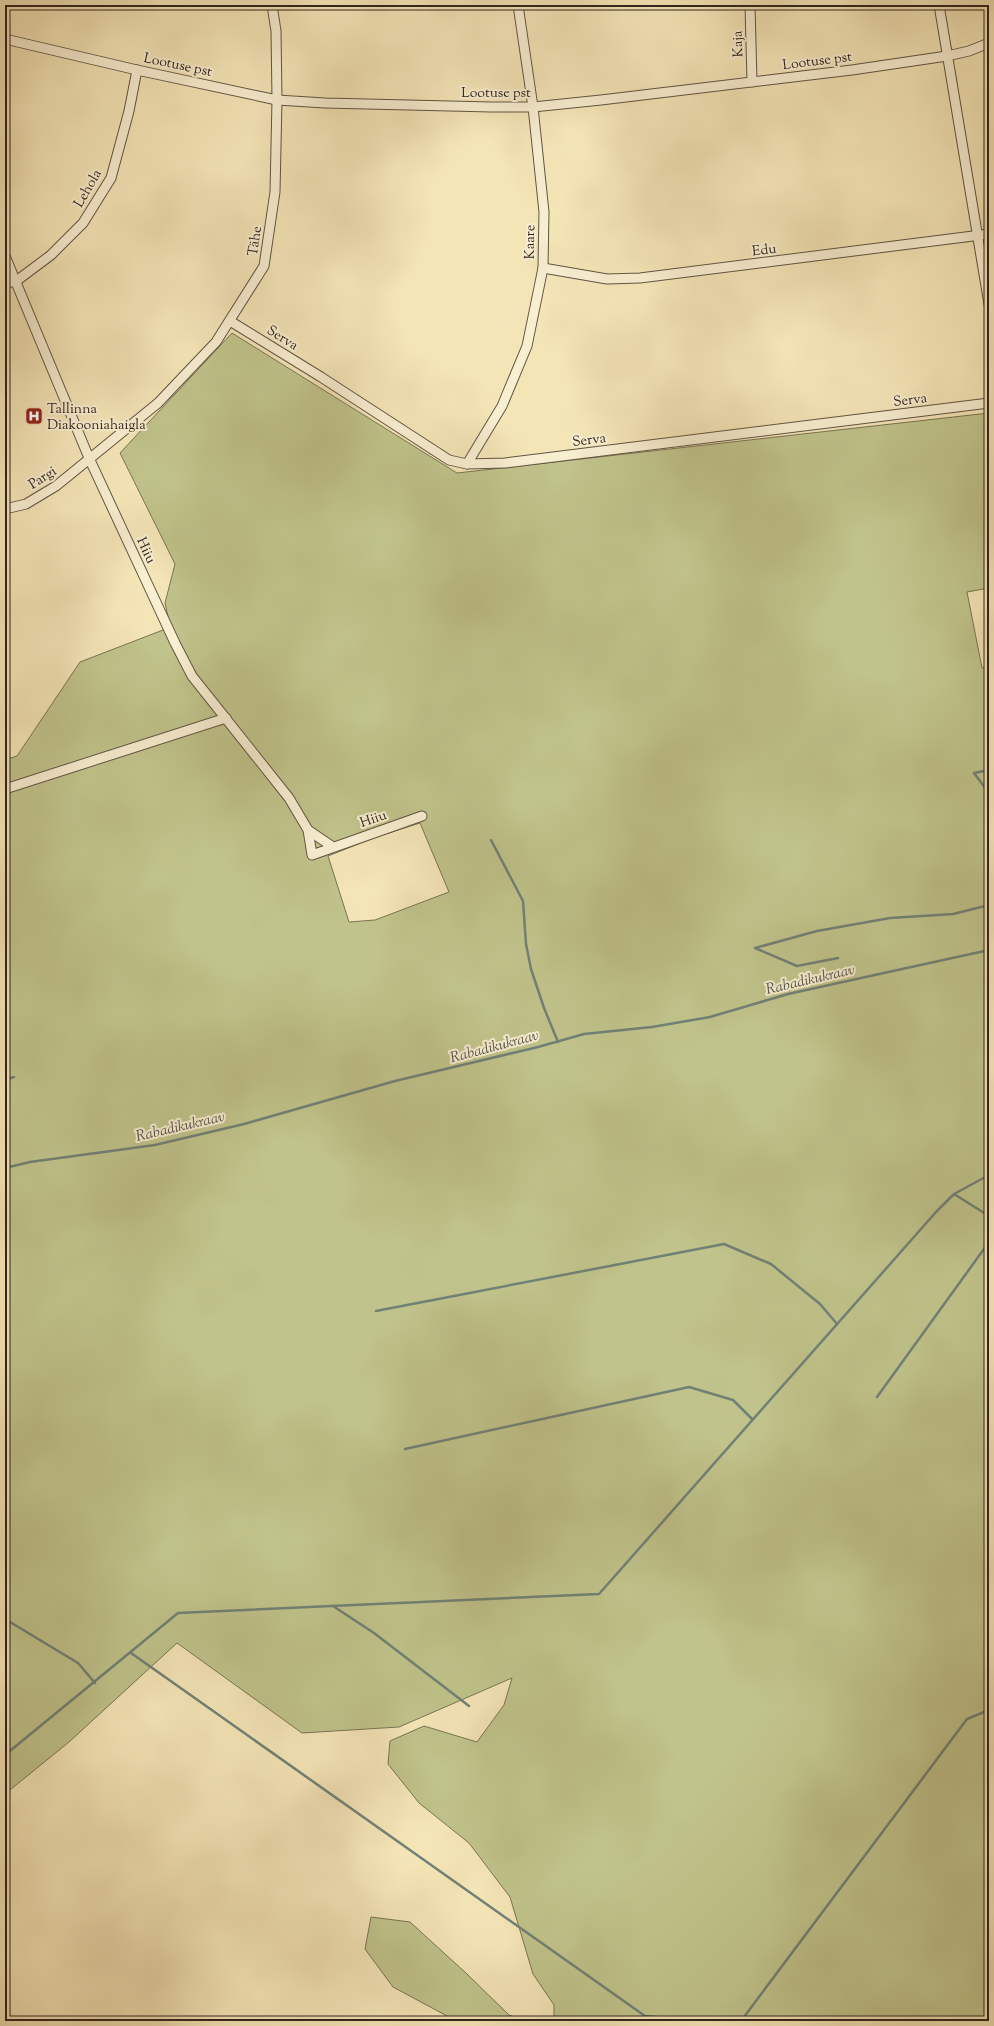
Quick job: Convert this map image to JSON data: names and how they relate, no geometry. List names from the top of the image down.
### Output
{
  "streets": {
    "street": [
      "Kaja",
      "Lootuse pst",
      "Lehola",
      "Tähe",
      "Kaare",
      "Edu",
      "Serva",
      "Pargi",
      "Hiiu"
    ]
  },
  "crossings": [
    ["Kaja", "Lootuse pst"],
    ["Lootuse pst", "Lehola"],
    ["Lootuse pst", "Tähe"],
    ["Lootuse pst", "Kaare"],
    ["Lehola", "Hiiu"],
    ["Tähe", "Serva"],
    ["Tähe", "Pargi"],
    ["Tähe", "Hiiu"],
    ["Kaare", "Edu"],
    ["Kaare", "Serva"],
    ["Pargi", "Hiiu"]
  ],
  "water": ["Rabadikukraav"],
  "places": {
    "hospital": ["Tallinna Diakooniahaigla"]
  }
}
